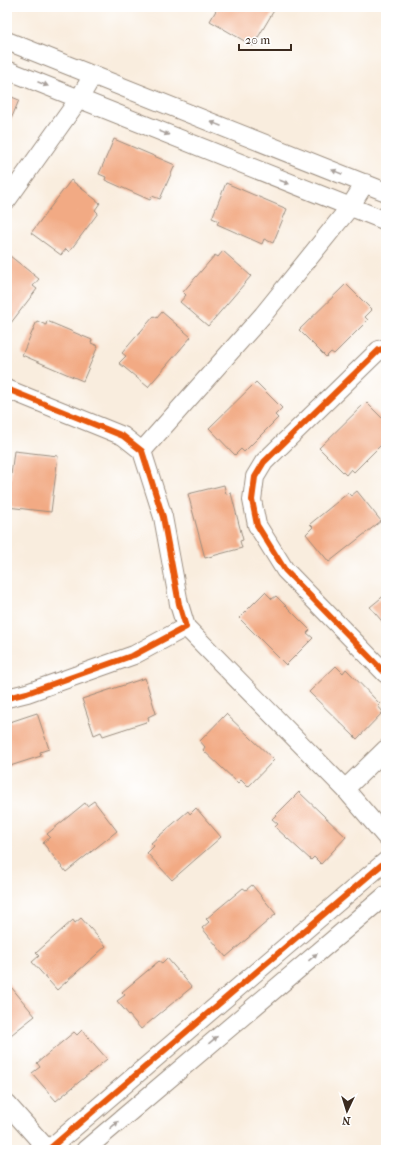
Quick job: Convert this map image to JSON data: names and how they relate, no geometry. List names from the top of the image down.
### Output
{
  "scale_bar": "20 m",
  "north": "bottom"
}
